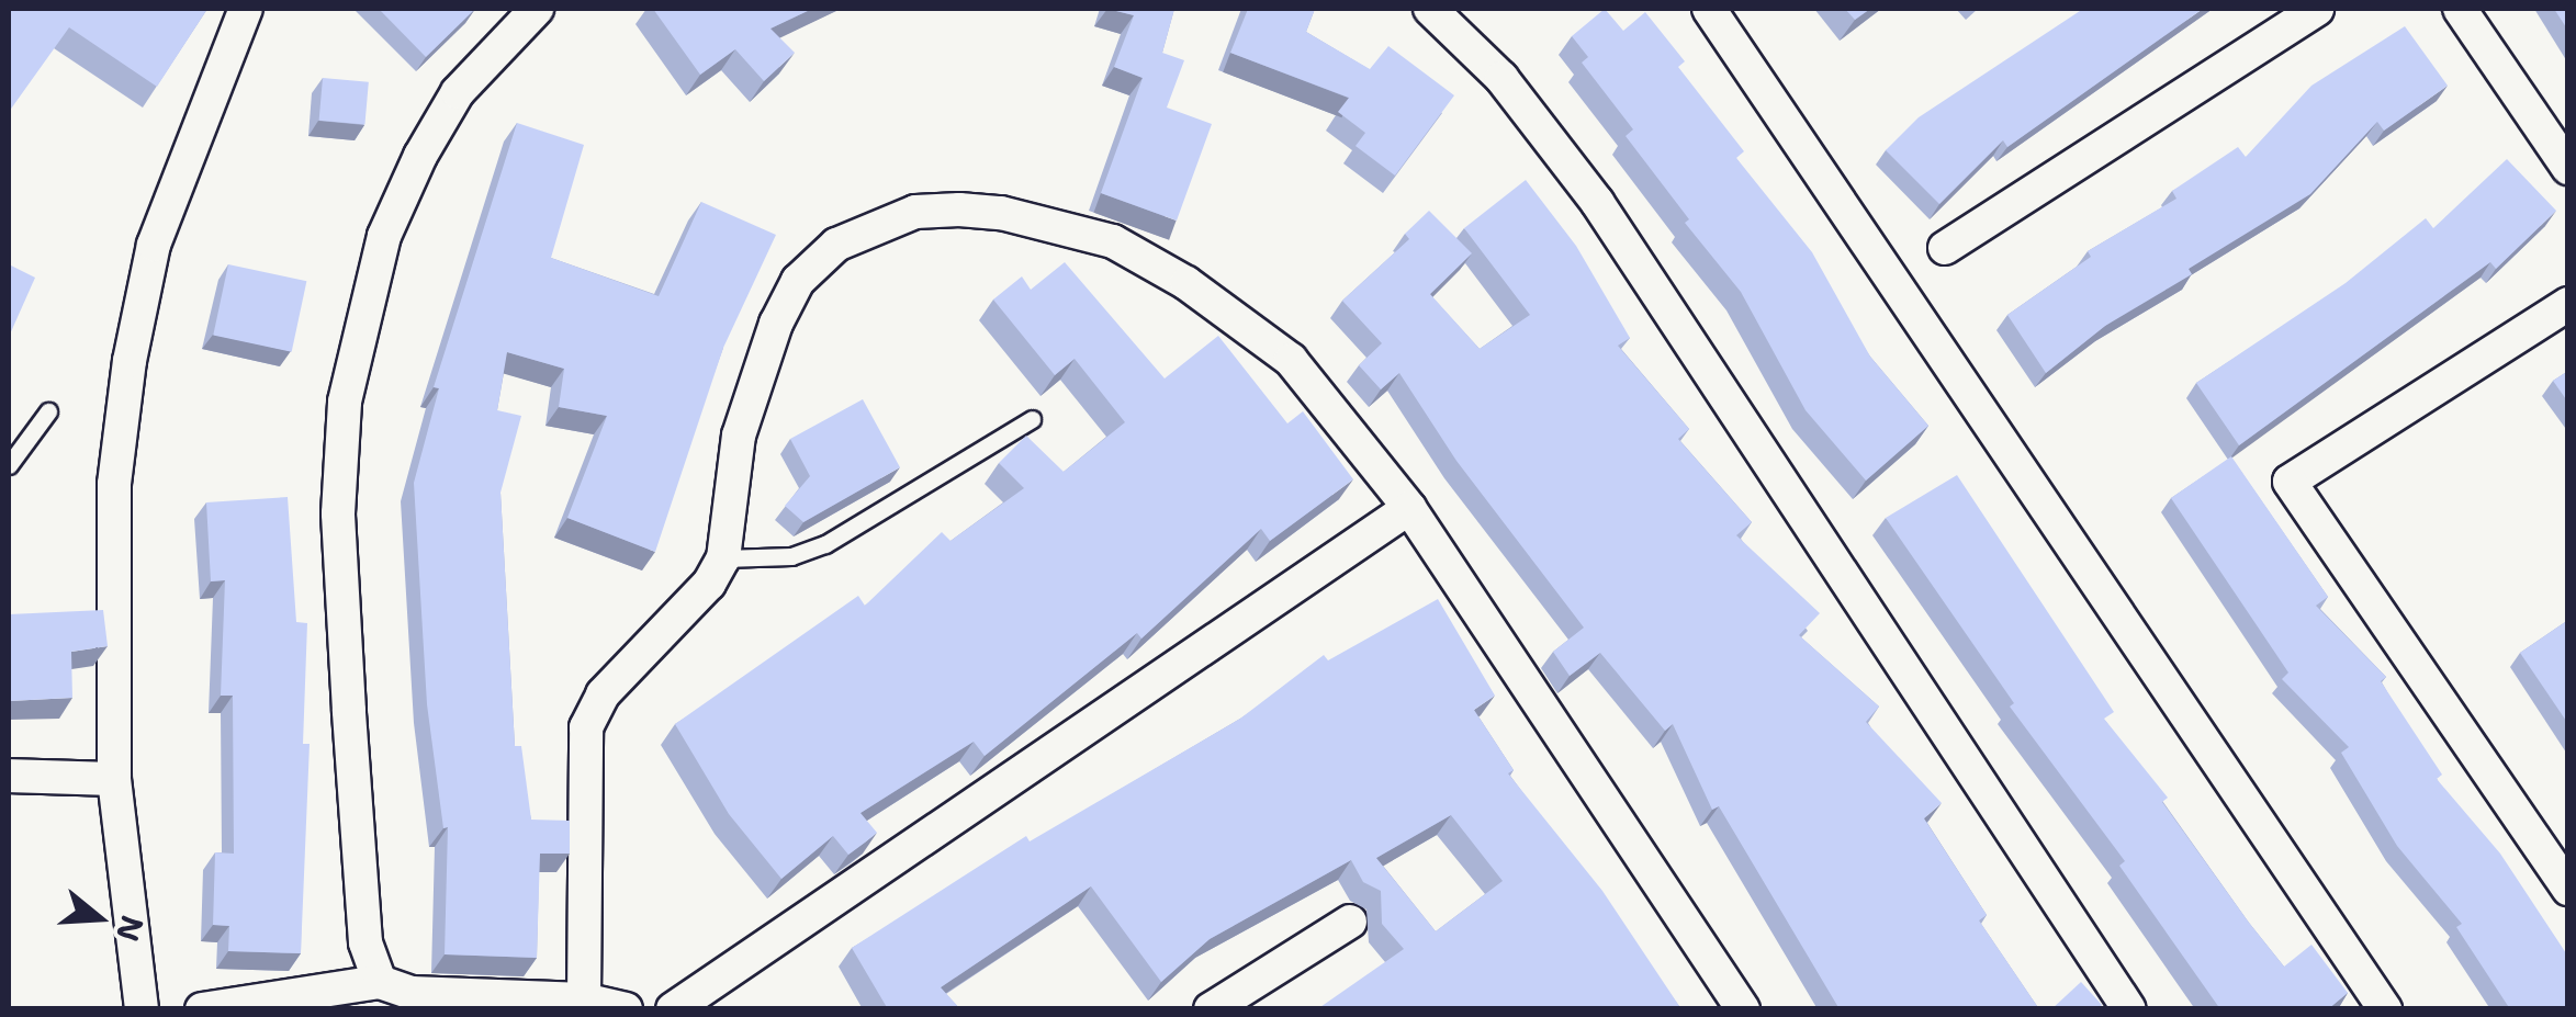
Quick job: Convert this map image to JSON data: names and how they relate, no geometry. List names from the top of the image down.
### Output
{
  "north": "right"
}
